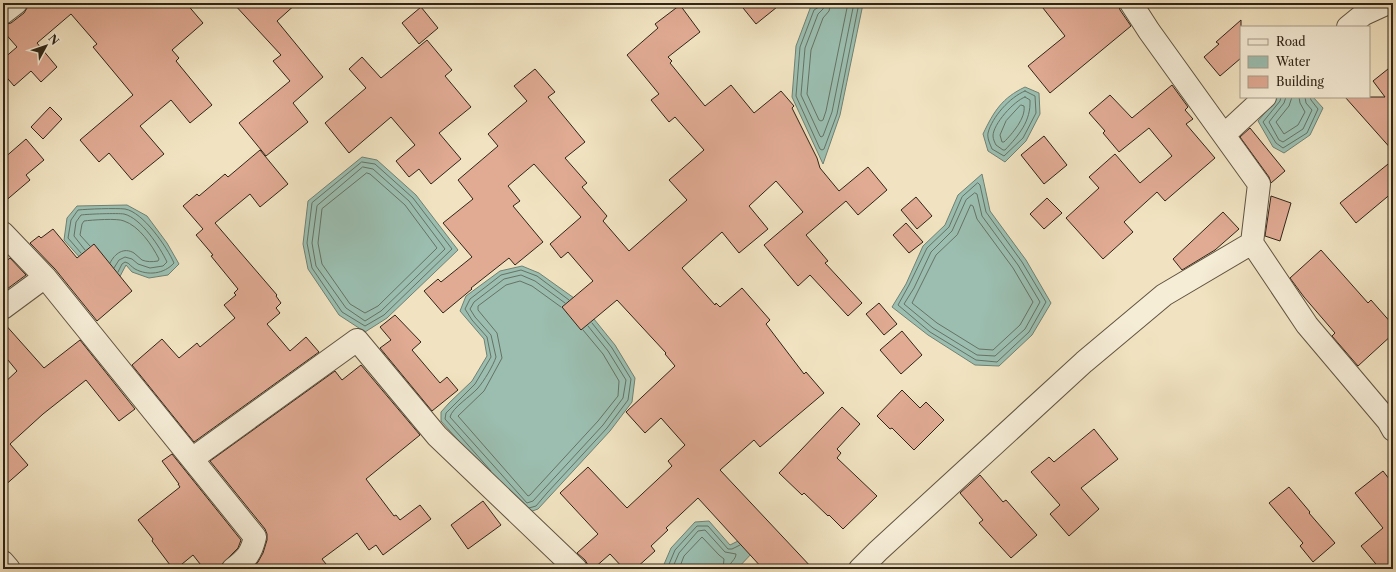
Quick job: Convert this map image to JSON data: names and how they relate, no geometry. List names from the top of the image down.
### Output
{
  "legend": ["Road", "Water", "Building"],
  "north": "top right"
}
